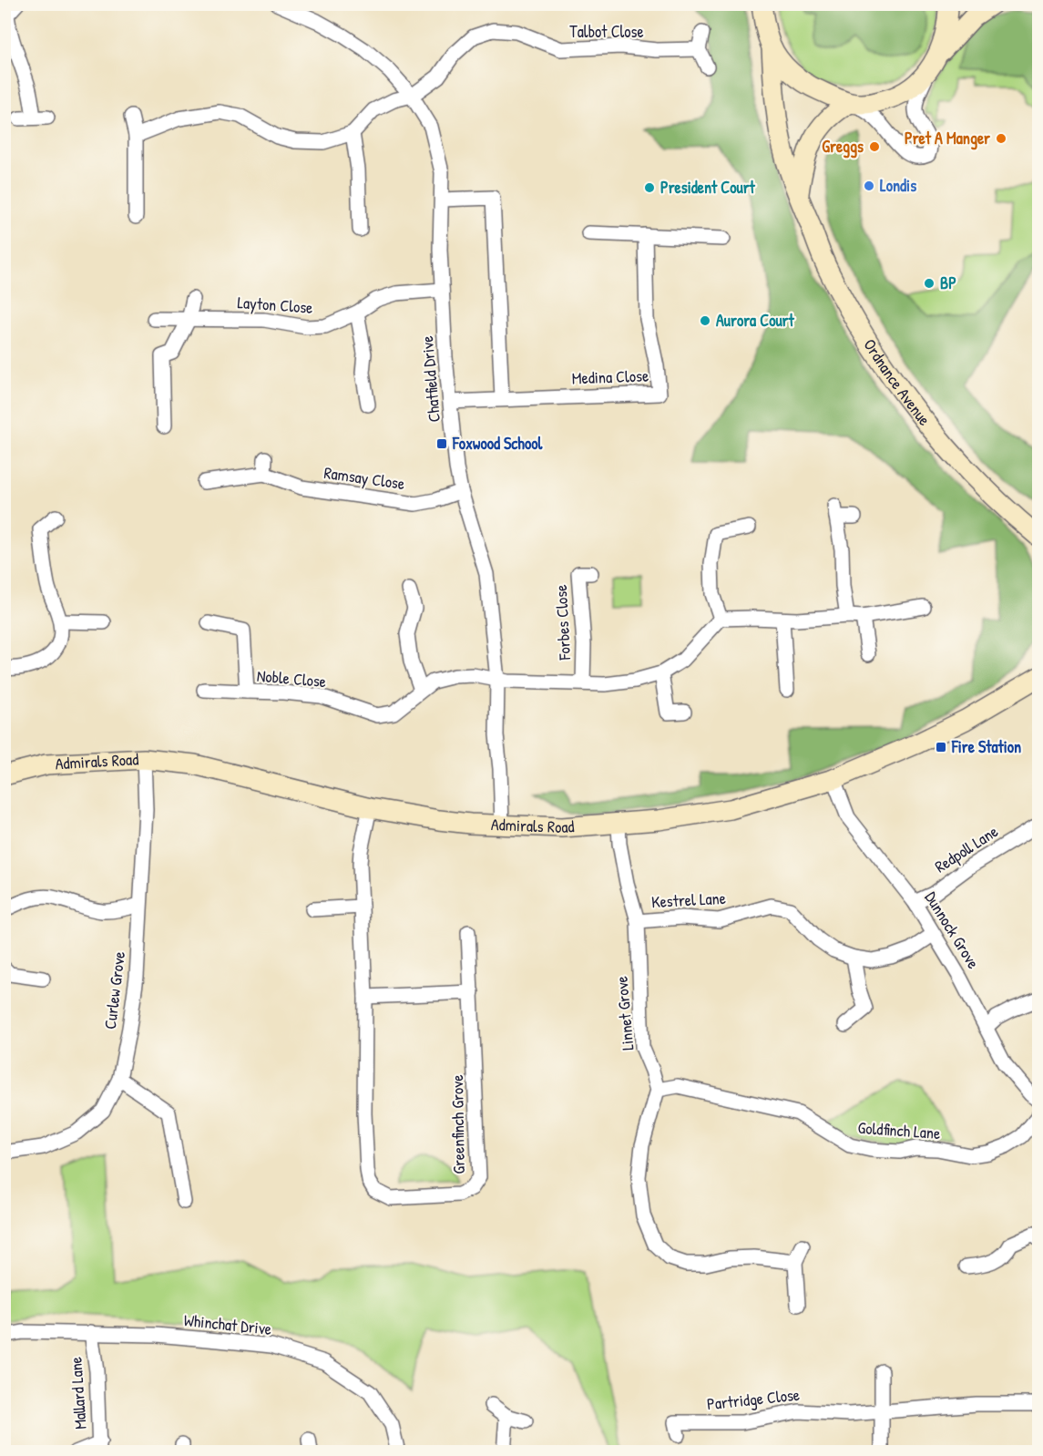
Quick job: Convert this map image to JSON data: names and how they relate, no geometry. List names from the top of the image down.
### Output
{
  "streets": {
    "street": [
      "Talbot Close",
      "Layton Close",
      "Medina Close",
      "Chatfield Drive",
      "Ordnance Avenue",
      "Ramsay Close",
      "Forbes Close",
      "Noble Close",
      "Admirals Road",
      "Redpoll Lane",
      "Kestrel Lane",
      "Dunnock Grove",
      "Curlew Grove",
      "Linnet Grove",
      "Greenfinch Grove",
      "Goldfinch Lane",
      "Whinchat Drive",
      "Mallard Lane",
      "Partridge Close"
    ]
  },
  "crossings": [
    ["Talbot Close", "Chatfield Drive"],
    ["Layton Close", "Chatfield Drive"],
    ["Medina Close", "Chatfield Drive"],
    ["Chatfield Drive", "Ramsay Close"],
    ["Chatfield Drive", "Forbes Close"],
    ["Chatfield Drive", "Noble Close"],
    ["Chatfield Drive", "Admirals Road"],
    ["Forbes Close", "Noble Close"],
    ["Admirals Road", "Dunnock Grove"],
    ["Admirals Road", "Curlew Grove"],
    ["Admirals Road", "Linnet Grove"],
    ["Admirals Road", "Greenfinch Grove"],
    ["Redpoll Lane", "Dunnock Grove"],
    ["Kestrel Lane", "Dunnock Grove"],
    ["Kestrel Lane", "Linnet Grove"],
    ["Linnet Grove", "Goldfinch Lane"],
    ["Whinchat Drive", "Mallard Lane"]
  ],
  "places": {
    "other": [
      "Pret A Manger",
      "Greggs",
      "Londis",
      "President Court",
      "BP",
      "Aurora Court"
    ],
    "transit": ["Foxwood School", "Fire Station"]
  }
}
